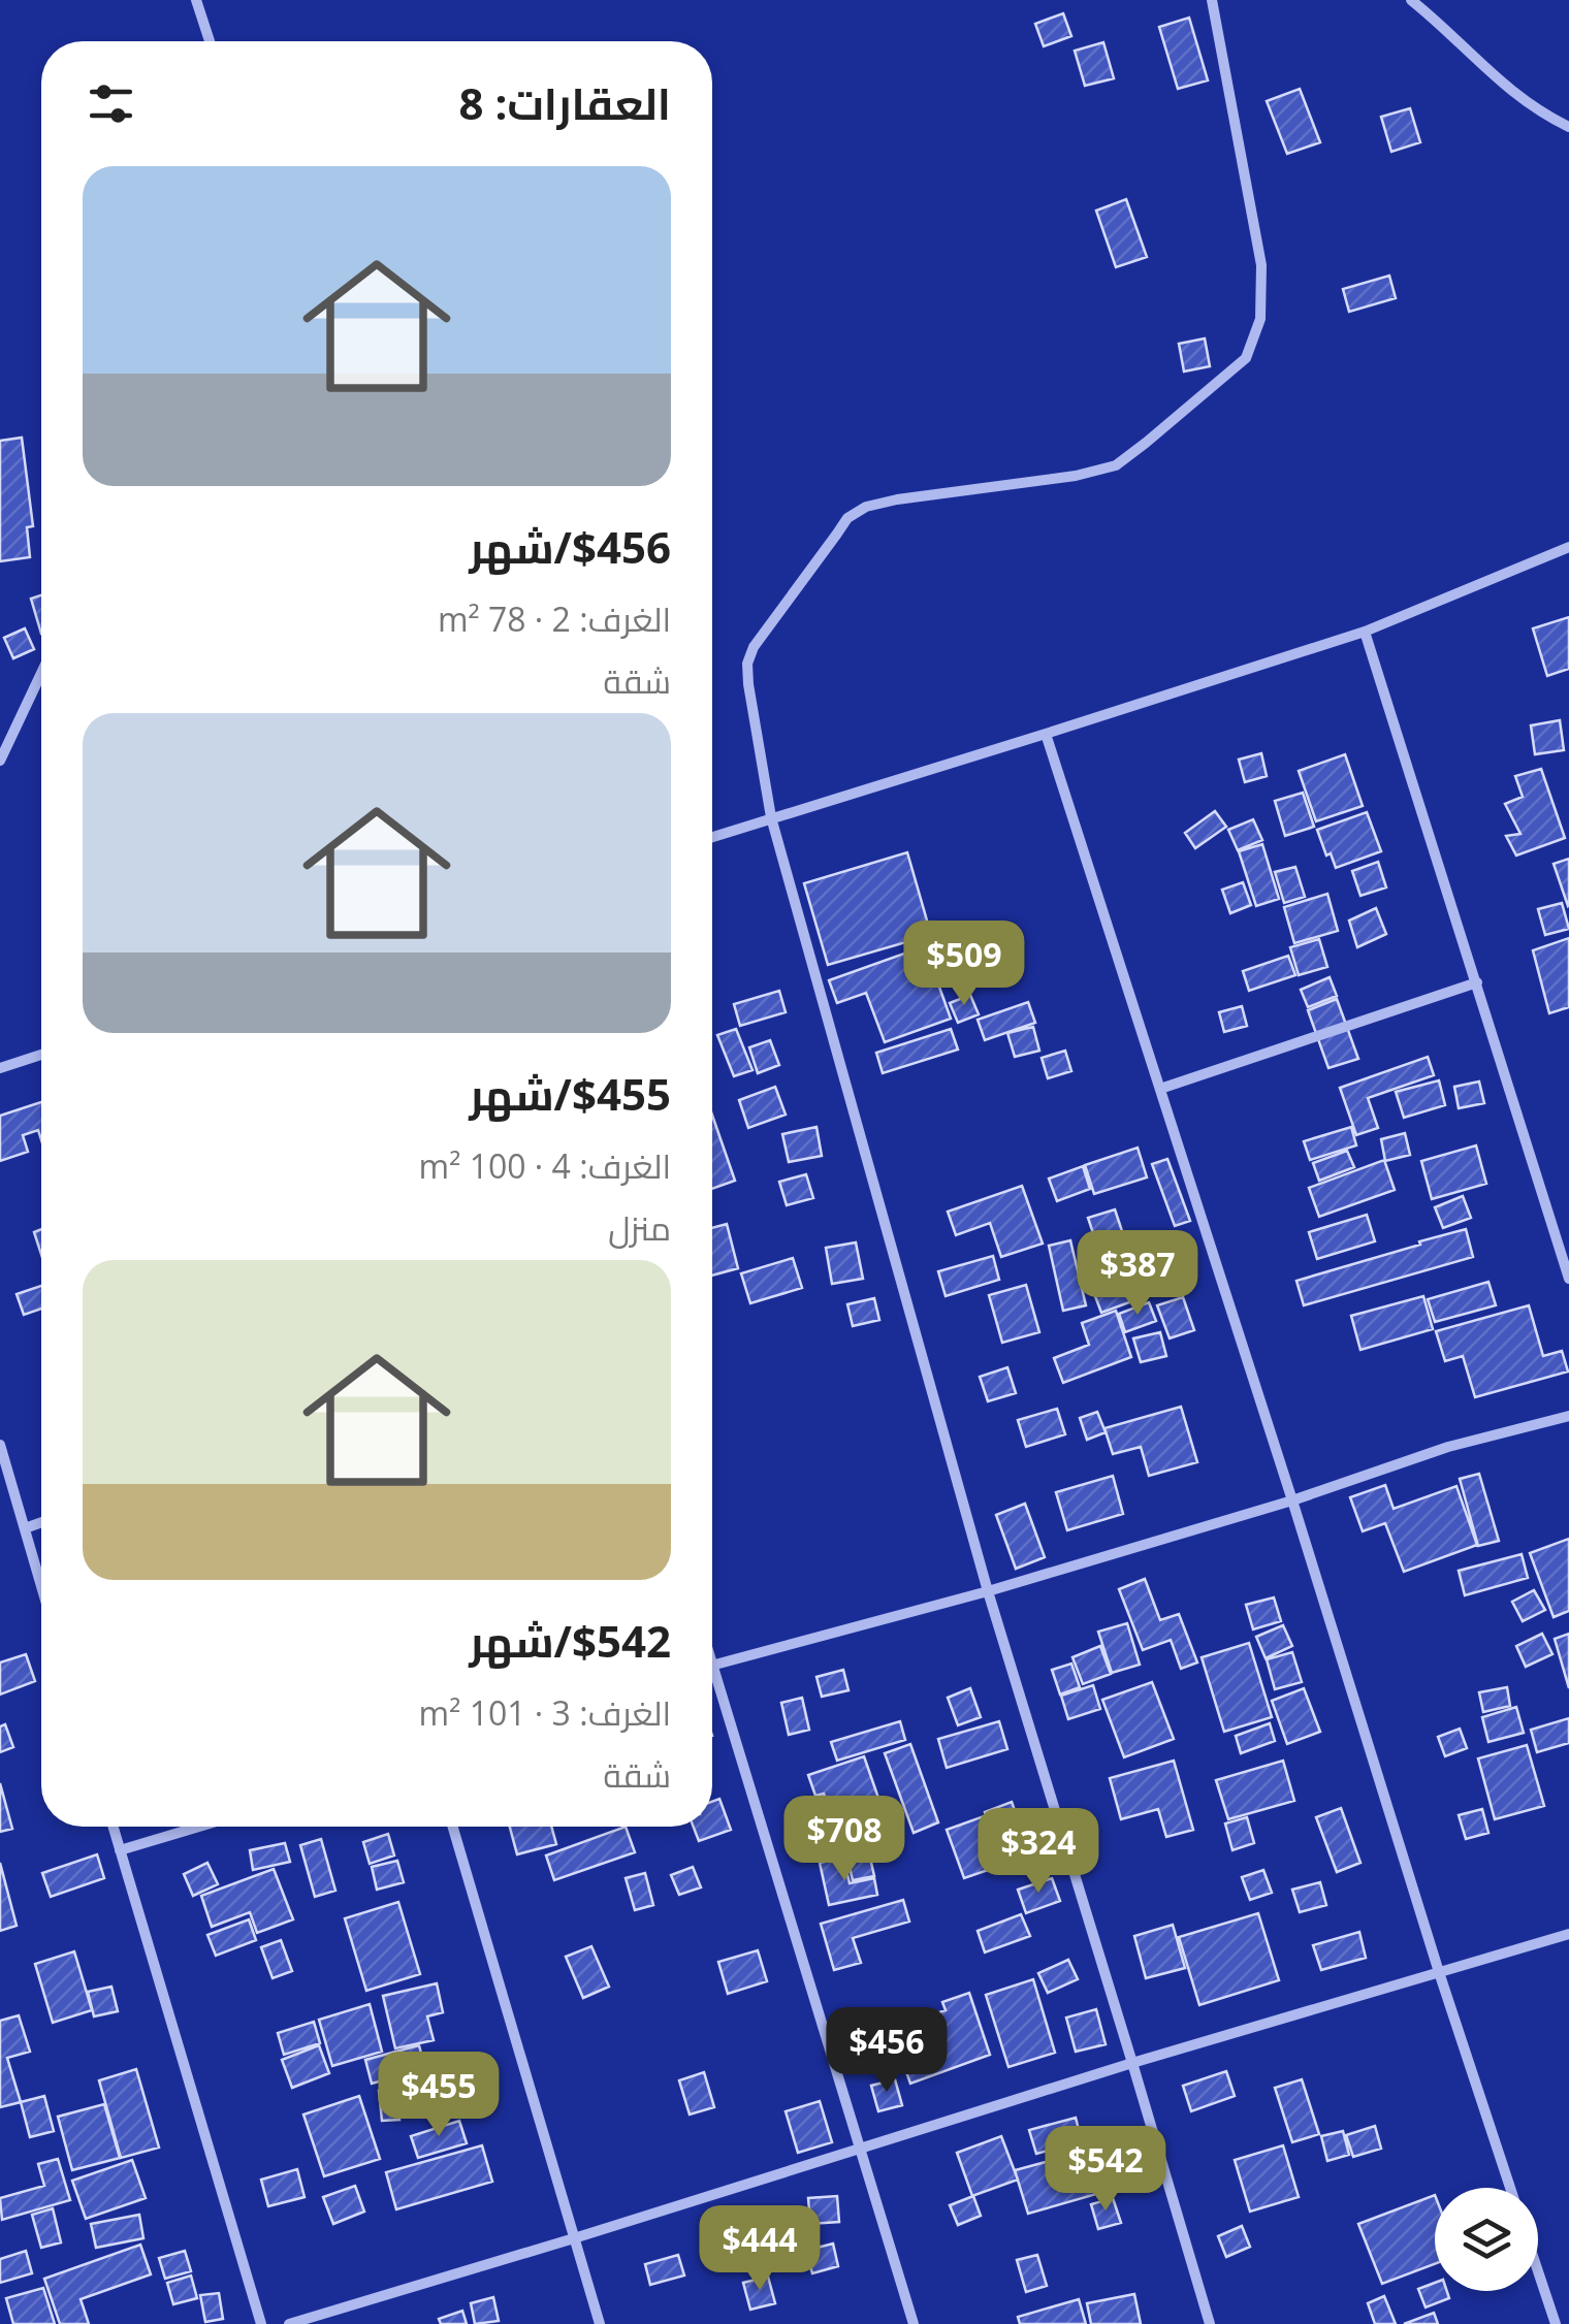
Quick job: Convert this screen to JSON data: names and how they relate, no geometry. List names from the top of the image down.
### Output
{
  "page": {
    "heading": "العقارات: 8",
    "list": [
      {
        "name": "$456/شهر",
        "note": "الغرف: 2 · 78 m² · شقة"
      },
      {
        "name": "$455/شهر",
        "note": "الغرف: 4 · 100 m² · منزل"
      },
      {
        "name": "$542/شهر",
        "note": "الغرف: 3 · 101 m² · شقة"
      }
    ],
    "price": [
      "$509",
      "$387",
      "$708",
      "$324",
      "$456",
      "$455",
      "$542",
      "$444"
    ]
  }
}
